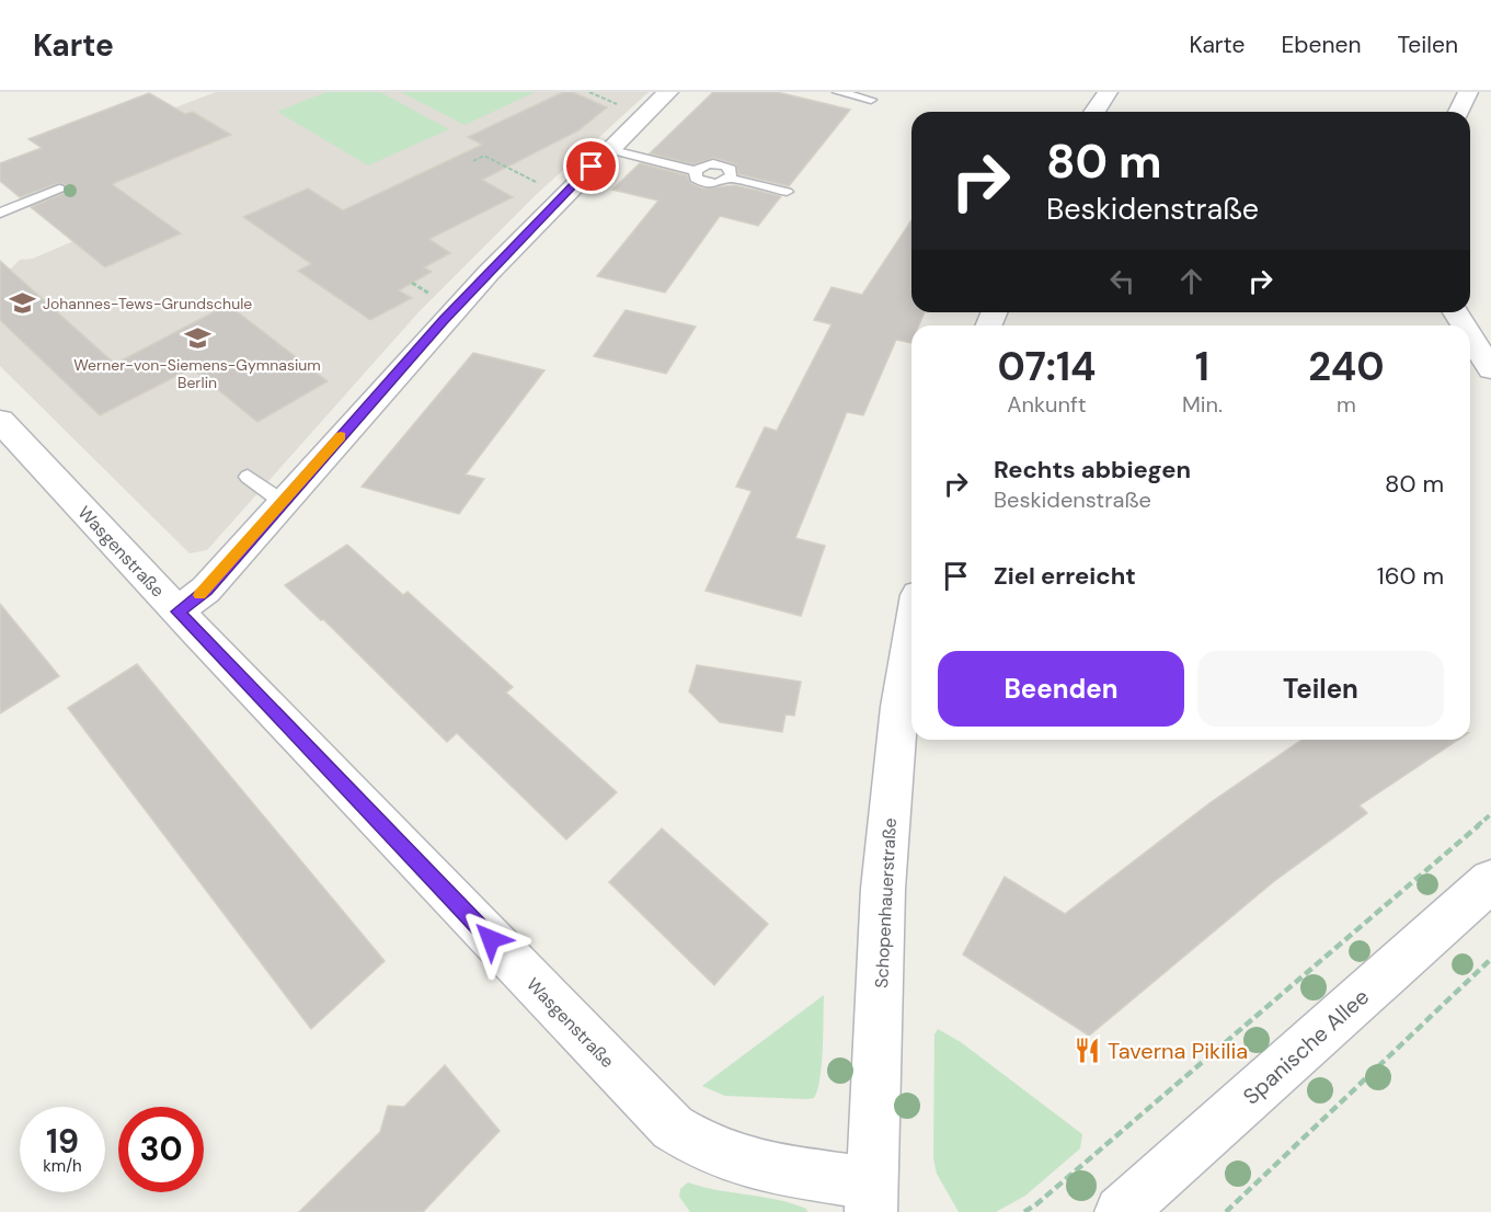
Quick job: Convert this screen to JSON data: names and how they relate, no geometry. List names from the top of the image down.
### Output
{
  "streets": {
    "street": ["Wasgenstraße", "Schopenhauerstraße", "Spanische Allee"]
  },
  "crossings": [
    ["Wasgenstraße", "Schopenhauerstraße"]
  ],
  "places": {
    "school or university": ["Johannes-Tews-Grundschule", "Werner-von-Siemens-Gymnasium Berlin"],
    "restaurant": ["Taverna Pikilia"]
  },
  "page": {
    "header": "Karte",
    "nav": ["Karte", "Ebenen", "Teilen"],
    "turn": ["80 m", "Beskidenstraße"],
    "eta": [
      "07:14",
      "Ankunft",
      "1",
      "Min.",
      "240",
      "m"
    ],
    "list": [
      {
        "name": "Rechts abbiegen",
        "note": "Beskidenstraße",
        "value": "80 m"
      },
      {
        "name": "Ziel erreicht",
        "value": "160 m"
      }
    ],
    "buttons": ["Beenden", "Teilen"],
    "speed": "19 km/h",
    "limit": "30"
  }
}
